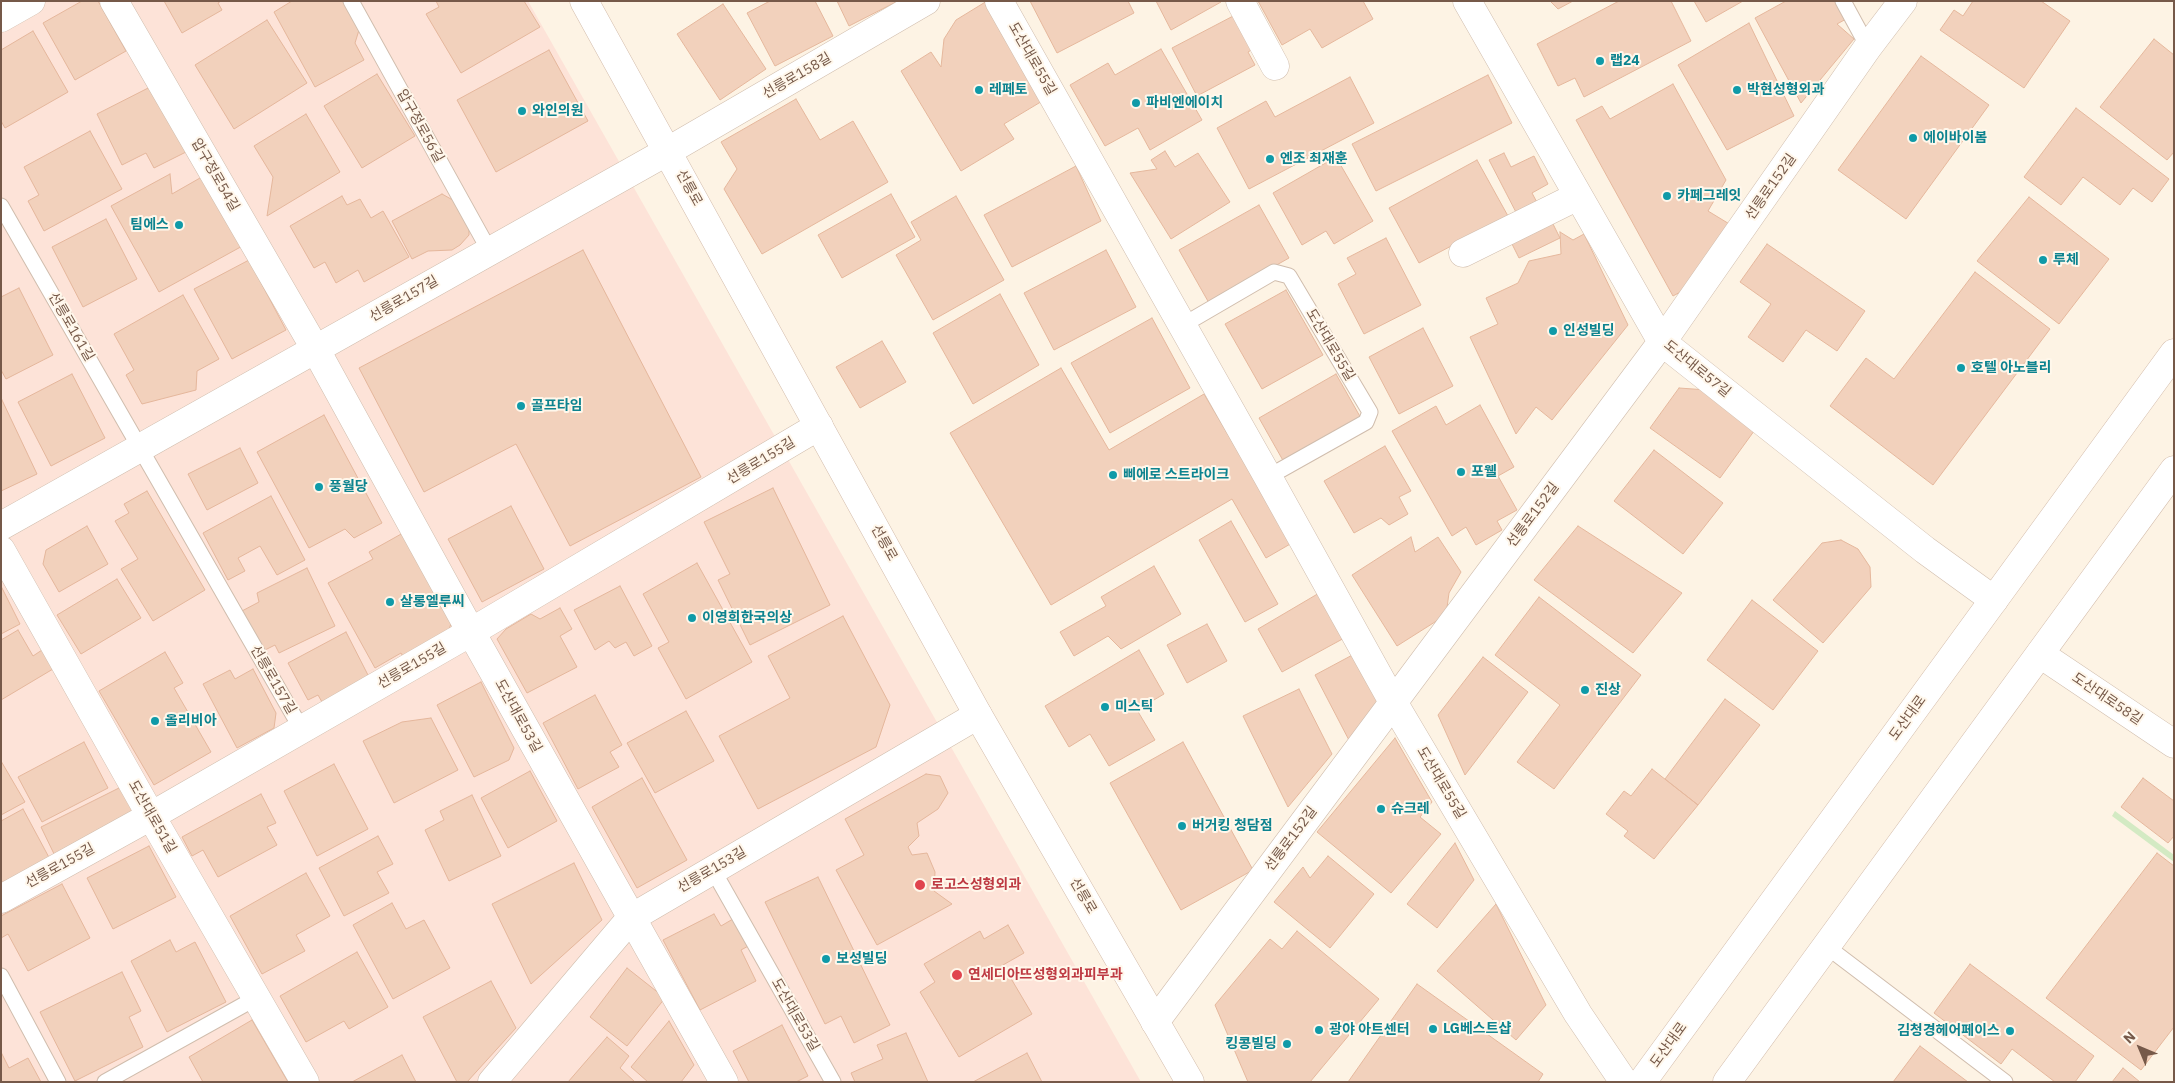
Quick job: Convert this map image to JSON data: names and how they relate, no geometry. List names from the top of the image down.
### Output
{
  "streets": {
    "street": [
      "도산대로55길",
      "선릉로158길",
      "압구정로54길",
      "선릉로152길",
      "선릉로",
      "선릉로157길",
      "도산대로57길",
      "선릉로155길",
      "도산대로58길",
      "도산대로53길",
      "도산대로",
      "도산대로51길",
      "선릉로153길"
    ],
    "lane": ["압구정로56길", "선릉로161길"]
  },
  "crossings": [
    ["도산대로55길", "선릉로152길"],
    ["선릉로158길", "선릉로"],
    ["선릉로158길", "선릉로157길"],
    ["압구정로56길", "선릉로157길"],
    ["압구정로54길", "선릉로157길"],
    ["압구정로54길", "도산대로53길"],
    ["선릉로152길", "선릉로"],
    ["선릉로152길", "도산대로57길"],
    ["선릉로", "선릉로157길"],
    ["선릉로", "선릉로155길"],
    ["선릉로", "선릉로153길"],
    ["선릉로157길", "선릉로161길"],
    ["선릉로157길", "선릉로155길"],
    ["선릉로157길", "도산대로53길"],
    ["도산대로57길", "도산대로"],
    ["선릉로155길", "도산대로53길"],
    ["선릉로155길", "도산대로51길"],
    ["도산대로53길", "선릉로153길"]
  ],
  "places": [
    "랩24",
    "레페토",
    "박현성형외과",
    "파비엔에이치",
    "와인의원",
    "에이바이봄",
    "엔조 최재훈",
    "카페그레잇",
    "팀에스",
    "루체",
    "인성빌딩",
    "호텔 아노블리",
    "골프타임",
    "포웰",
    "삐에로 스트라이크",
    "풍월당",
    "살롱엘루씨",
    "이영희한국의상",
    "진상",
    "미스틱",
    "올리비아",
    "슈크레",
    "버거킹 청담점",
    "로고스성형외과",
    "보성빌딩",
    "연세디아뜨성형외과피부과",
    "LG베스트샵",
    "광야 아트센터",
    "김청경헤어페이스",
    "킹콩빌딩"
  ],
  "north": "top left"
}
